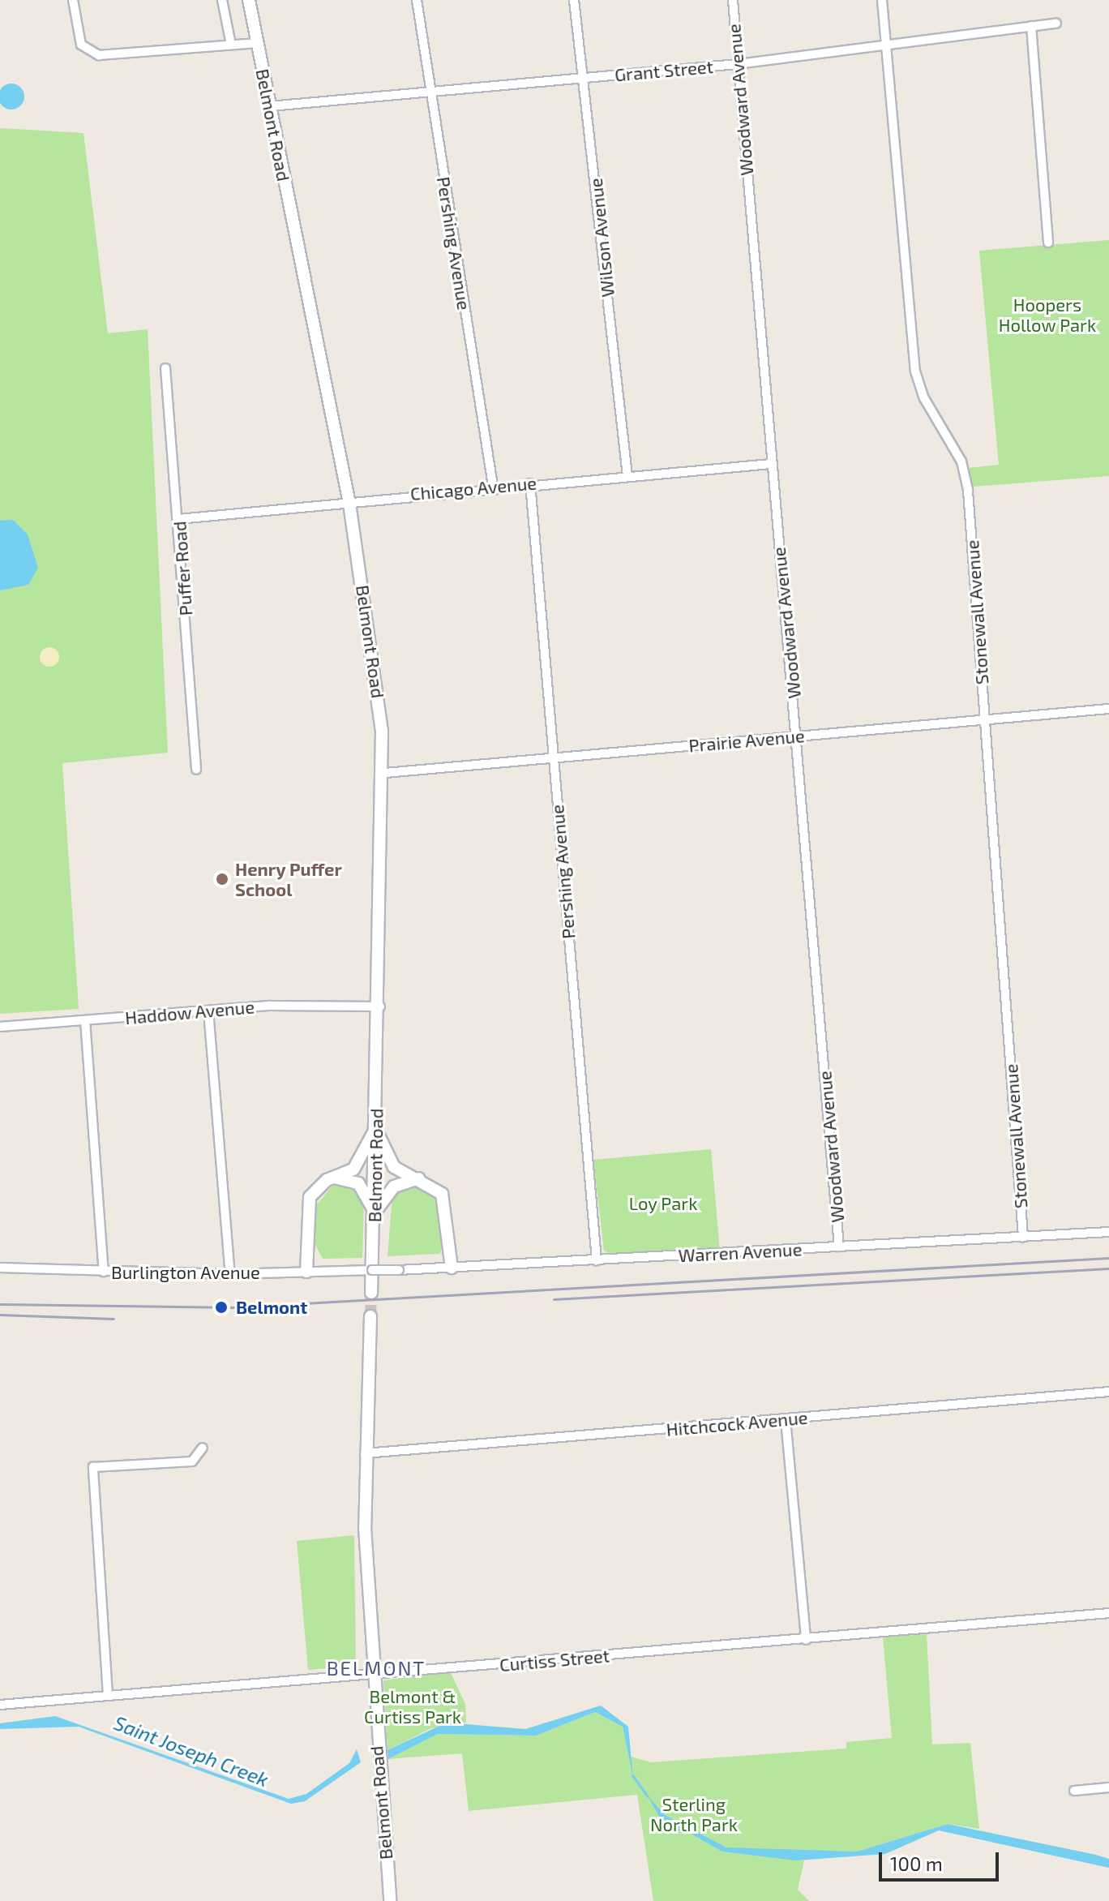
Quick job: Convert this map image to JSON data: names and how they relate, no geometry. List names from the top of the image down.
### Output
{
  "streets": {
    "main road": ["Belmont Road"],
    "street": [
      "Grant Street",
      "Woodward Avenue",
      "Wilson Avenue",
      "Pershing Avenue",
      "Chicago Avenue",
      "Puffer Road",
      "Stonewall Avenue",
      "Prairie Avenue",
      "Haddow Avenue",
      "Warren Avenue",
      "Burlington Avenue",
      "Hitchcock Avenue",
      "Curtiss Street"
    ]
  },
  "crossings": [
    ["Grant Street", "Woodward Avenue"],
    ["Grant Street", "Belmont Road"],
    ["Grant Street", "Wilson Avenue"],
    ["Grant Street", "Pershing Avenue"],
    ["Grant Street", "Stonewall Avenue"],
    ["Woodward Avenue", "Chicago Avenue"],
    ["Woodward Avenue", "Prairie Avenue"],
    ["Woodward Avenue", "Warren Avenue"],
    ["Belmont Road", "Chicago Avenue"],
    ["Belmont Road", "Prairie Avenue"],
    ["Belmont Road", "Haddow Avenue"],
    ["Belmont Road", "Hitchcock Avenue"],
    ["Belmont Road", "Curtiss Street"],
    ["Wilson Avenue", "Chicago Avenue"],
    ["Pershing Avenue", "Chicago Avenue"],
    ["Pershing Avenue", "Prairie Avenue"],
    ["Pershing Avenue", "Warren Avenue"],
    ["Chicago Avenue", "Puffer Road"],
    ["Stonewall Avenue", "Prairie Avenue"],
    ["Stonewall Avenue", "Warren Avenue"],
    ["Warren Avenue", "Burlington Avenue"]
  ],
  "districts": ["BELMONT"],
  "water": ["Saint Joseph Creek"],
  "parks": [
    "Hoopers Hollow Park",
    "Loy Park",
    "Belmont & Curtiss Park",
    "Sterling North Park"
  ],
  "places": ["Henry Puffer School", "Belmont"],
  "scale_bar": "100 m"
}
